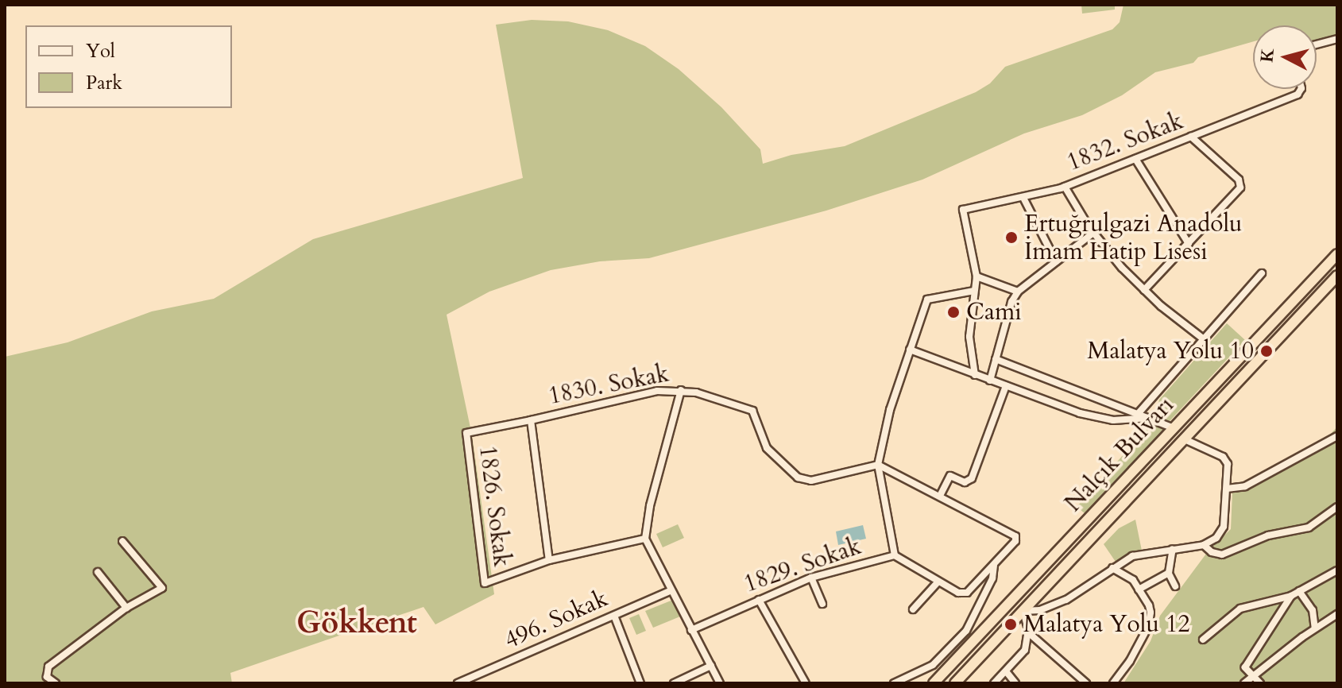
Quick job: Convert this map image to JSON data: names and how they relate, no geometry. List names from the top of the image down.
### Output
{
  "streets": {
    "highway": ["Nalçık Bulvarı"],
    "street": [
      "1832. Sokak",
      "1830. Sokak",
      "1826. Sokak",
      "1829. Sokak",
      "496. Sokak"
    ]
  },
  "crossings": [
    ["1830. Sokak", "1826. Sokak"]
  ],
  "districts": ["Gökkent"],
  "places": [
    "Ertuğrulgazi Anadolu İmam Hatip Lisesi",
    "Cami",
    "Malatya Yolu 10",
    "Malatya Yolu 12"
  ],
  "legend": ["Yol", "Park"],
  "north": "left"
}
